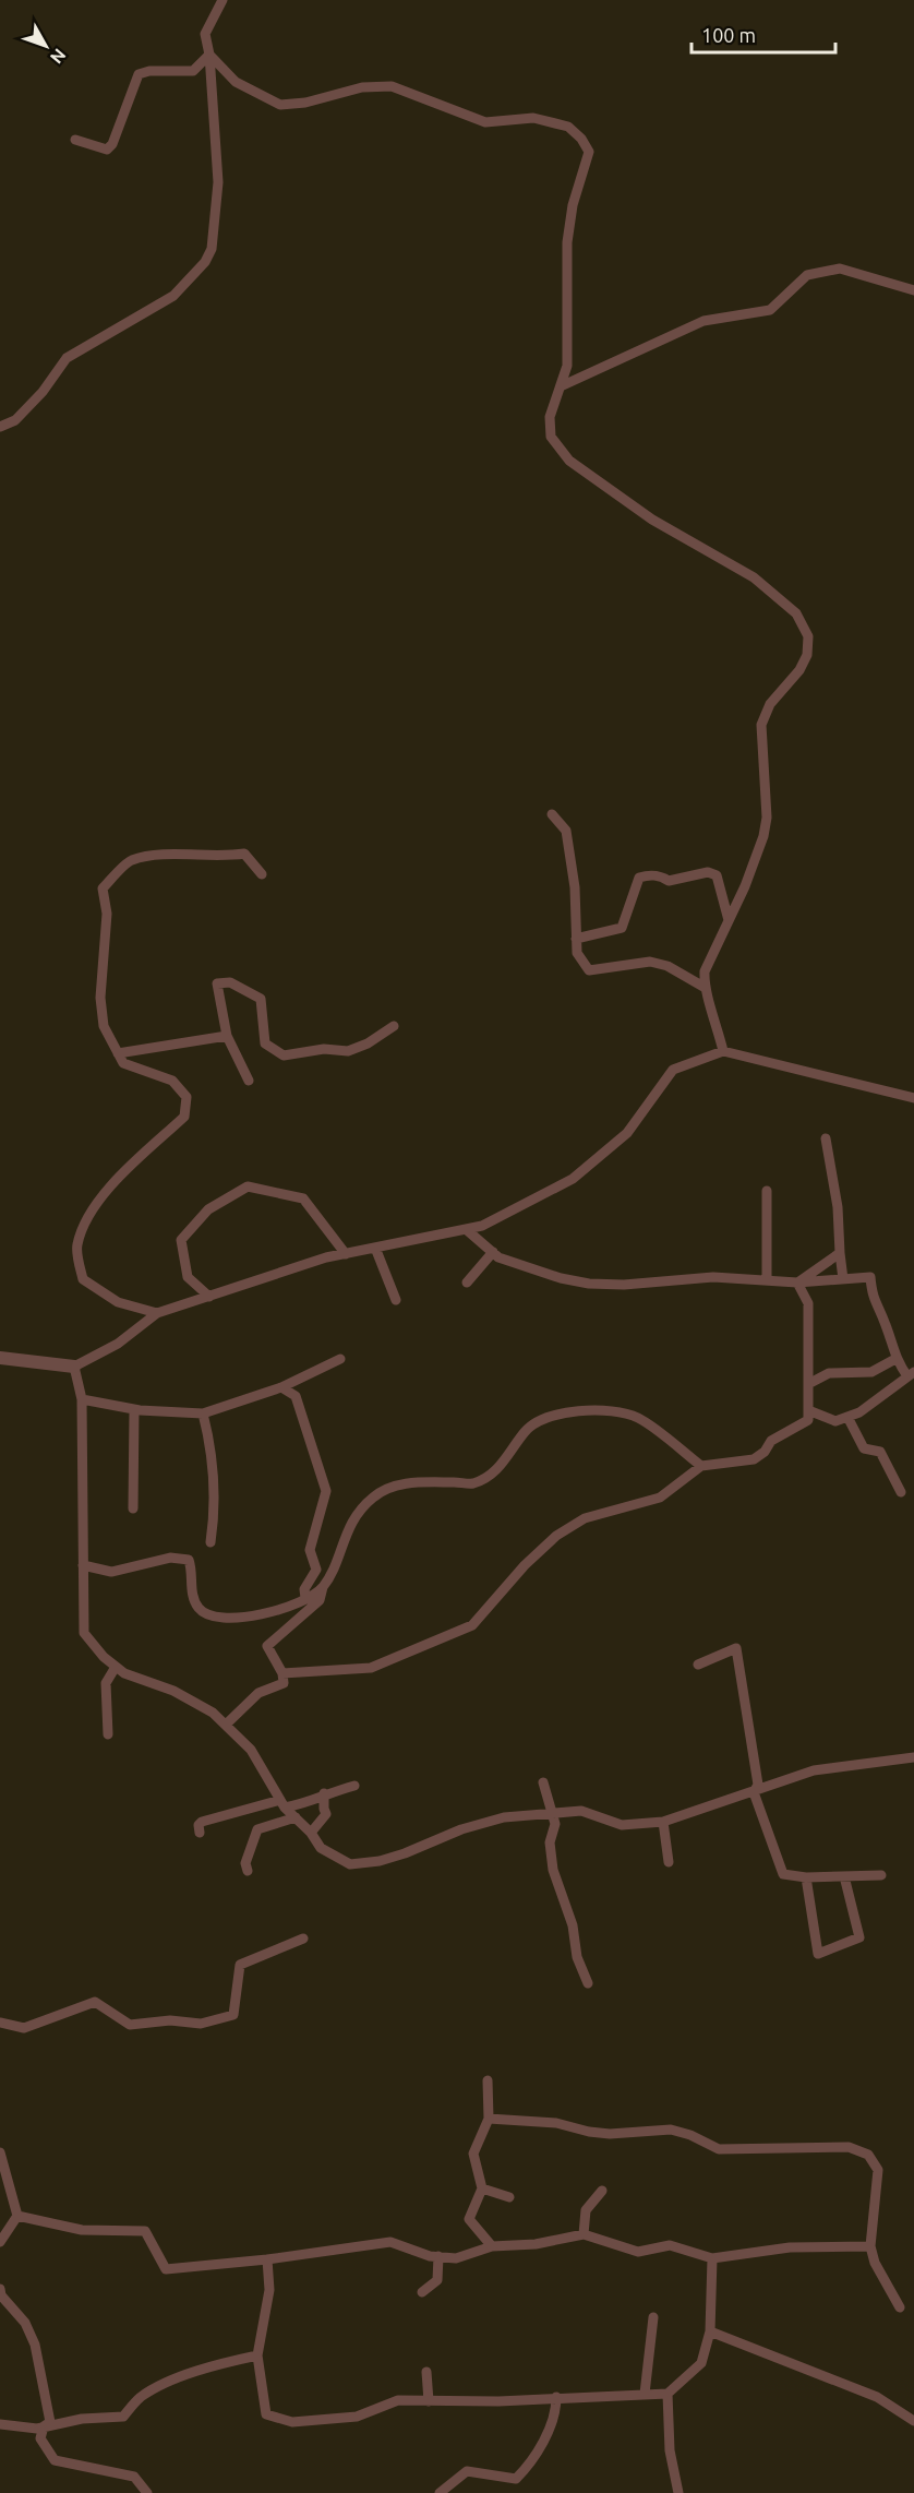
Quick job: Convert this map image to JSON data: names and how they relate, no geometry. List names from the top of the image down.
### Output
{
  "scale_bar": "100 m",
  "north": "bottom right"
}
